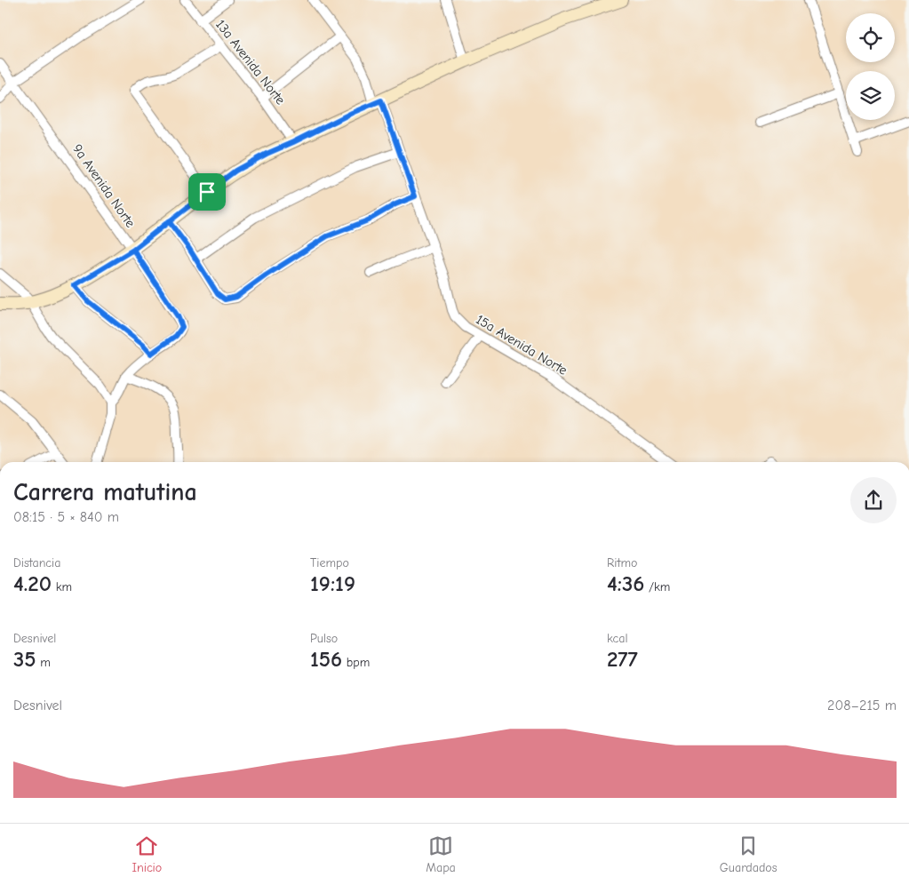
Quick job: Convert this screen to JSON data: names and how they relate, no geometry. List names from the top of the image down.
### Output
{
  "streets": {
    "street": ["13a Avenida Norte", "9a Avenida Norte", "15a Avenida Norte"]
  },
  "page": {
    "heading": ["Carrera matutina", "08:15 · 5 × 840 m"],
    "stats": [
      ["Distancia", "4.20 km"],
      ["Tiempo", "19:19"],
      ["Ritmo", "4:36 /km"],
      ["Desnivel", "35 m"],
      ["Pulso", "156 bpm"],
      ["kcal", "277"]
    ],
    "chart": ["Desnivel", "208–215 m"],
    "tabs": ["Inicio", "Mapa", "Guardados"]
  }
}
